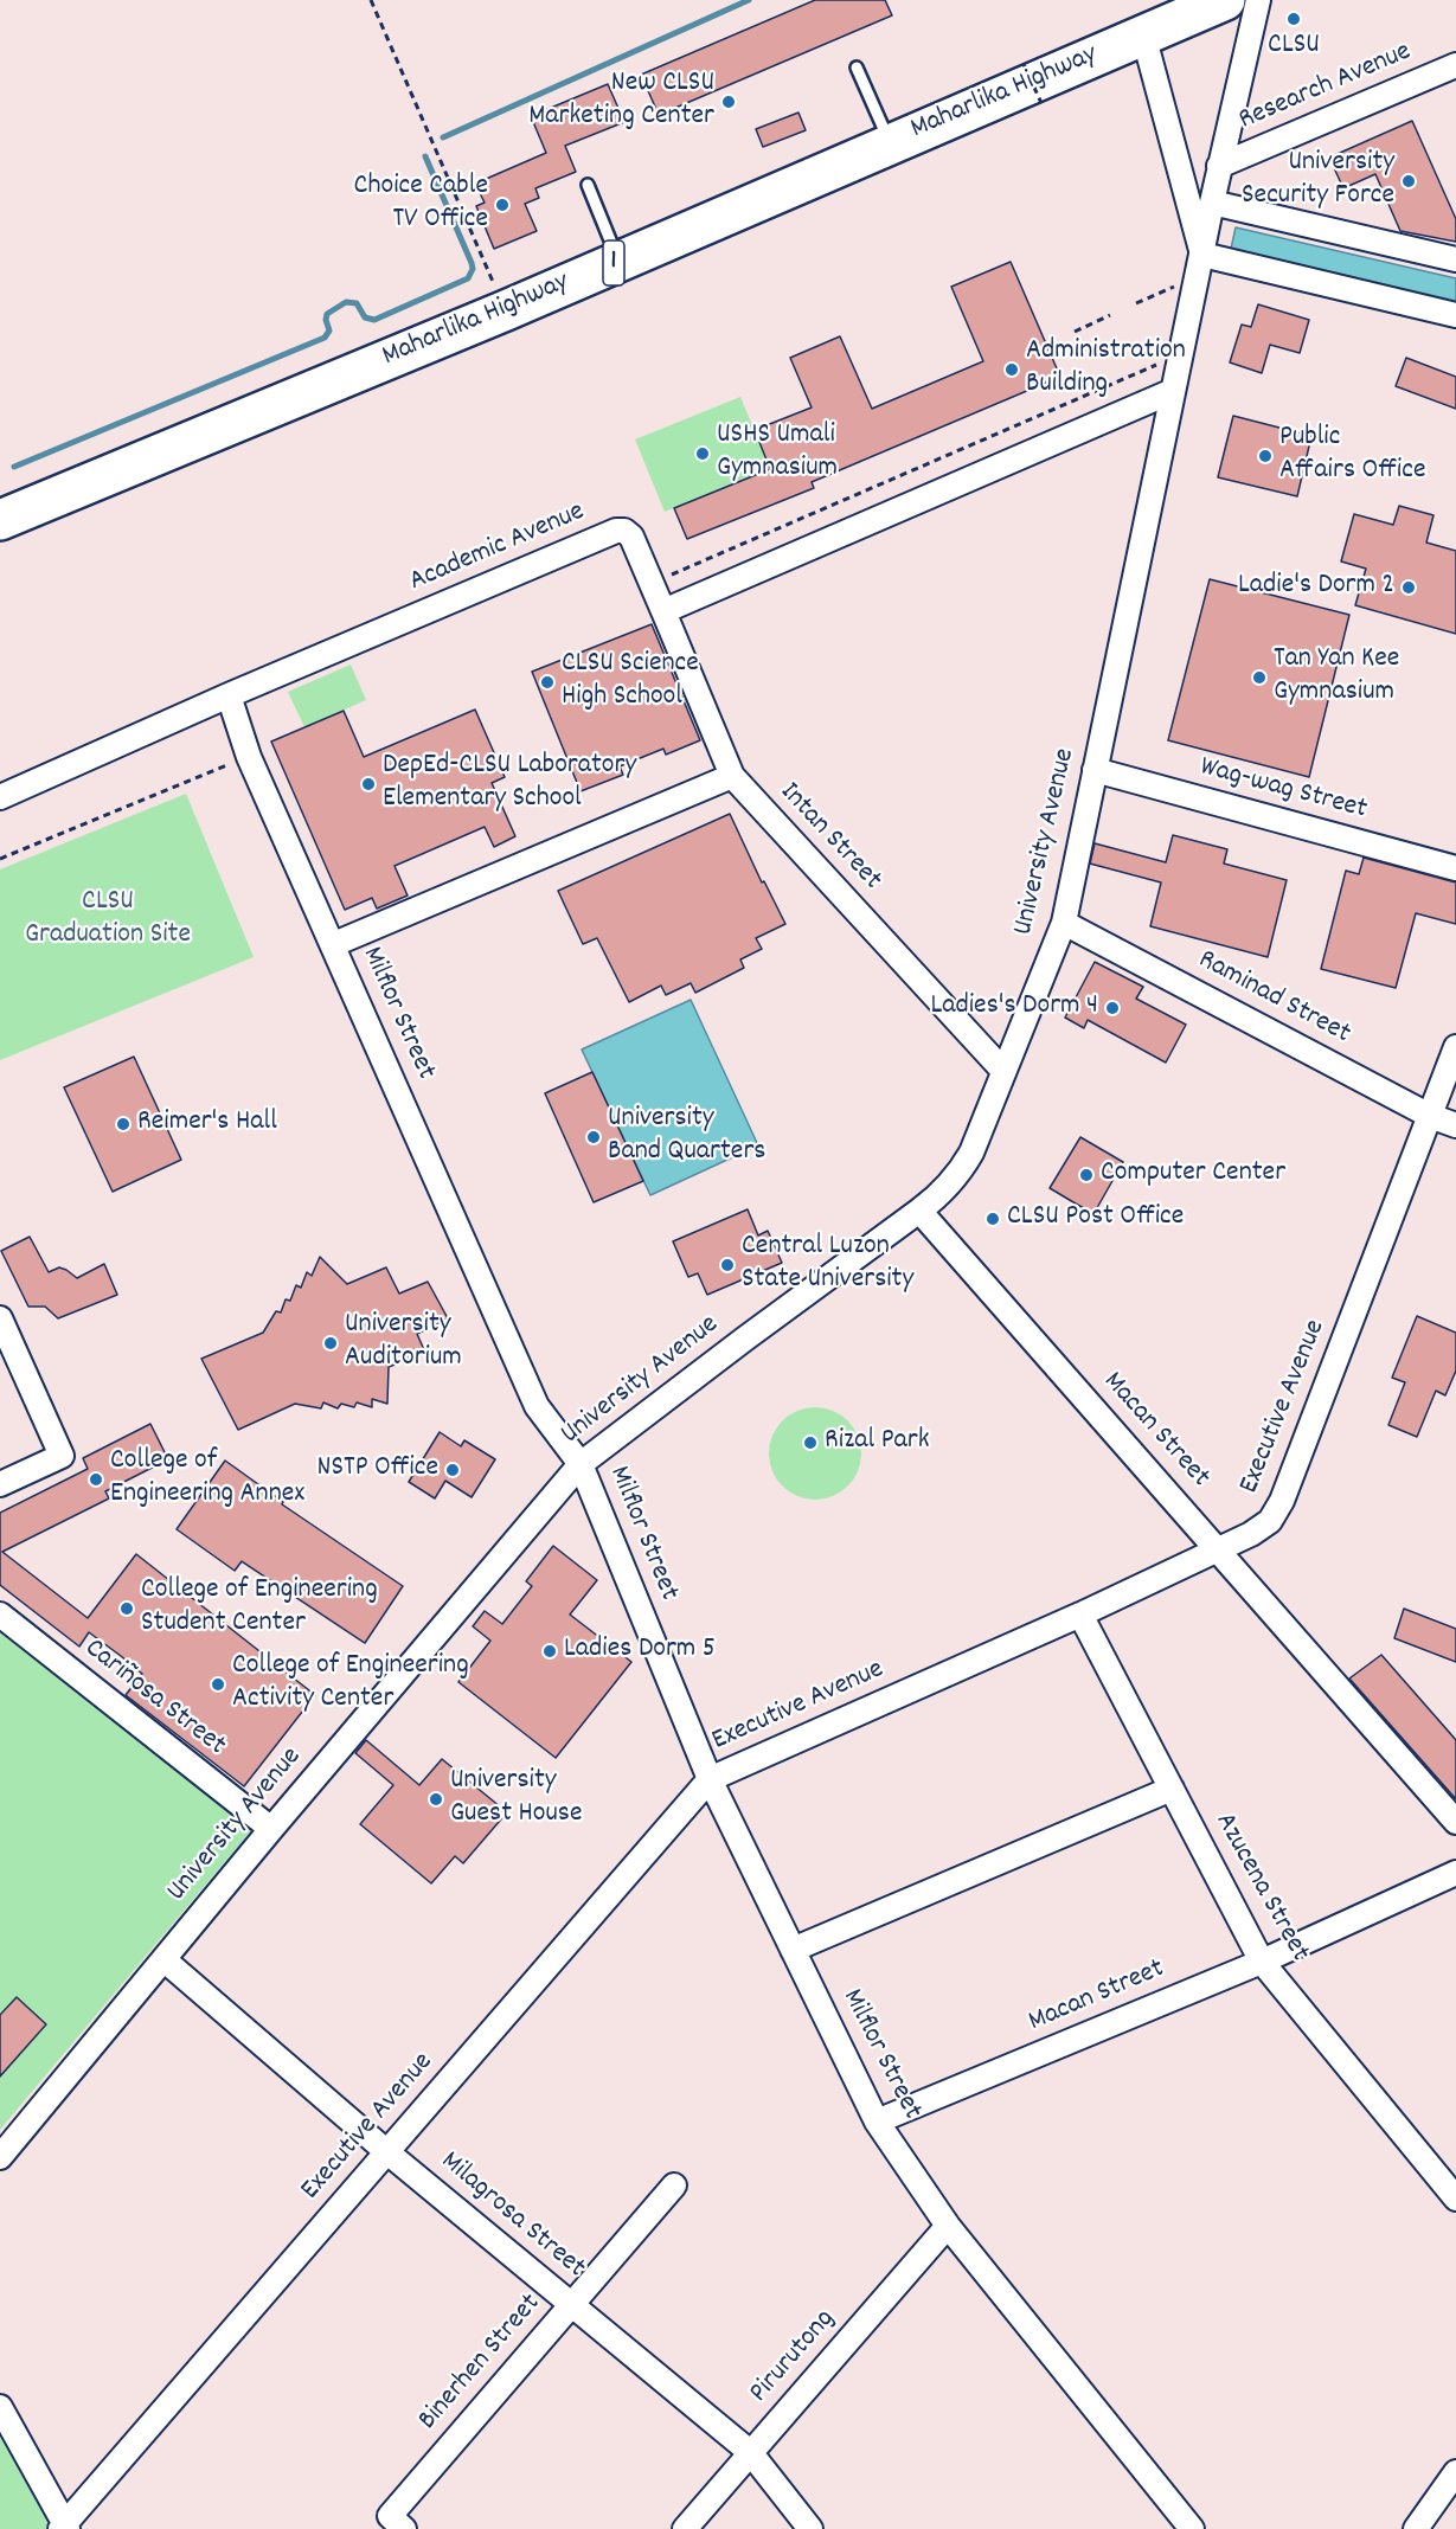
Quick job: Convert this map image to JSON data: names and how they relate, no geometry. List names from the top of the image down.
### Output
{
  "streets": {
    "highway": ["Maharlika Highway", "1"],
    "street": [
      "Research Avenue",
      "Academic Avenue",
      "Wag-wag Street",
      "Intan Street",
      "University Avenue",
      "Raminad Street",
      "Milflor Street",
      "Executive Avenue",
      "Macan Street",
      "Cariñosa Street",
      "Azucena Street",
      "Milagrosa Street",
      "Pirurutong",
      "Binerhen Street"
    ]
  },
  "crossings": [
    ["Research Avenue", "University Avenue"],
    ["Academic Avenue", "Intan Street"],
    ["Academic Avenue", "Milflor Street"],
    ["Wag-wag Street", "University Avenue"],
    ["Intan Street", "University Avenue"],
    ["University Avenue", "Raminad Street"],
    ["University Avenue", "Milflor Street"],
    ["University Avenue", "Macan Street"],
    ["University Avenue", "Cariñosa Street"],
    ["University Avenue", "Milagrosa Street"],
    ["Raminad Street", "Executive Avenue"],
    ["Milflor Street", "Executive Avenue"],
    ["Milflor Street", "Macan Street"],
    ["Milflor Street", "Pirurutong"],
    ["Executive Avenue", "Macan Street"],
    ["Executive Avenue", "Azucena Street"],
    ["Executive Avenue", "Milagrosa Street"],
    ["Macan Street", "Azucena Street"],
    ["Milagrosa Street", "Pirurutong"],
    ["Milagrosa Street", "Binerhen Street"]
  ],
  "parks": ["CLSU Graduation Site"],
  "places": [
    "CLSU",
    "New CLSU Marketing Center",
    "University Security Force",
    "Choice Cable TV Office",
    "Administration Building",
    "USHS Umali Gymnasium",
    "Public Affairs Office",
    "Ladie's Dorm 2",
    "Tan Yan Kee Gymnasium",
    "CLSU Science High School",
    "DepEd-CLSU Laboratory Elementary School",
    "Ladies's Dorm 4",
    "Reimer's Hall",
    "University Band Quarters",
    "Computer Center",
    "CLSU Post Office",
    "Central Luzon State University",
    "University Auditorium",
    "Rizal Park",
    "NSTP Office",
    "College of Engineering Annex",
    "College of Engineering Student Center",
    "Ladies Dorm 5",
    "College of Engineering Activity Center",
    "University Guest House"
  ]
}
